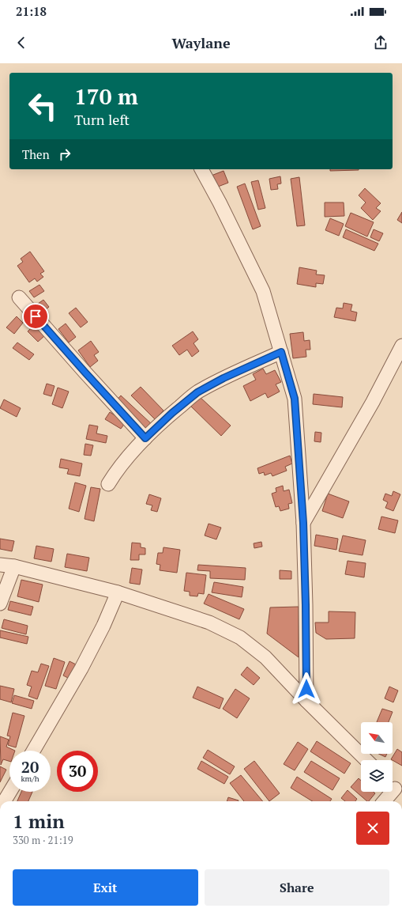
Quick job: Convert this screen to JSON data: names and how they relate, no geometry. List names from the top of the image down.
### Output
{
  "north": "top left",
  "page": {
    "status": "21:18",
    "header": "Waylane",
    "turn": ["170 m", "Turn left"],
    "then": "Then",
    "speed": "20 km/h",
    "limit": "30",
    "heading": ["1 min", "330 m · 21:19"],
    "buttons": ["Exit", "Share"]
  }
}
